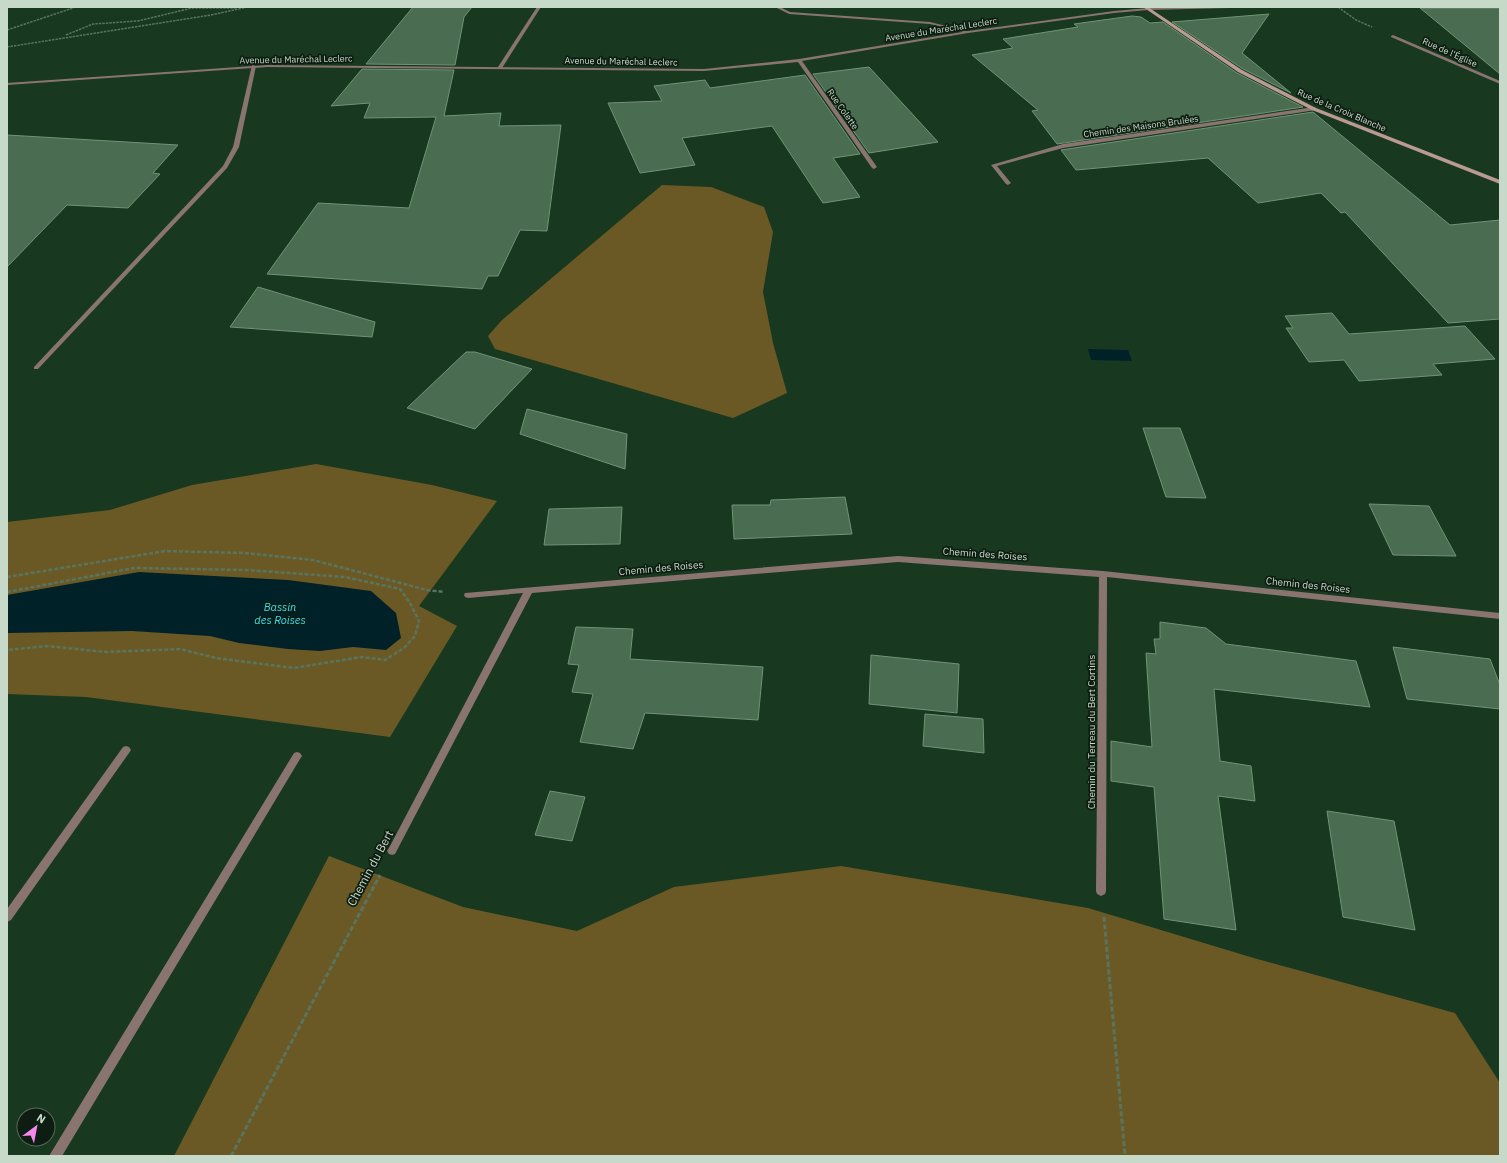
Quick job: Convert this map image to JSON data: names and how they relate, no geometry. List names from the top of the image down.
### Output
{
  "streets": {
    "street": [
      "Avenue du Maréchal Leclerc",
      "Rue de l'Église",
      "Rue Colette",
      "Rue de la Croix Blanche",
      "Chemin des Maisons Brulées",
      "Chemin des Roises",
      "Chemin du Terreau du Bert Cortins",
      "Chemin du Bert"
    ]
  },
  "crossings": [
    ["Avenue du Maréchal Leclerc", "Rue Colette"],
    ["Avenue du Maréchal Leclerc", "Rue de la Croix Blanche"],
    ["Rue de la Croix Blanche", "Chemin des Maisons Brulées"],
    ["Chemin des Roises", "Chemin du Terreau du Bert Cortins"],
    ["Chemin des Roises", "Chemin du Bert"]
  ],
  "water": ["Bassin des Roises"],
  "north": "top right"
}
